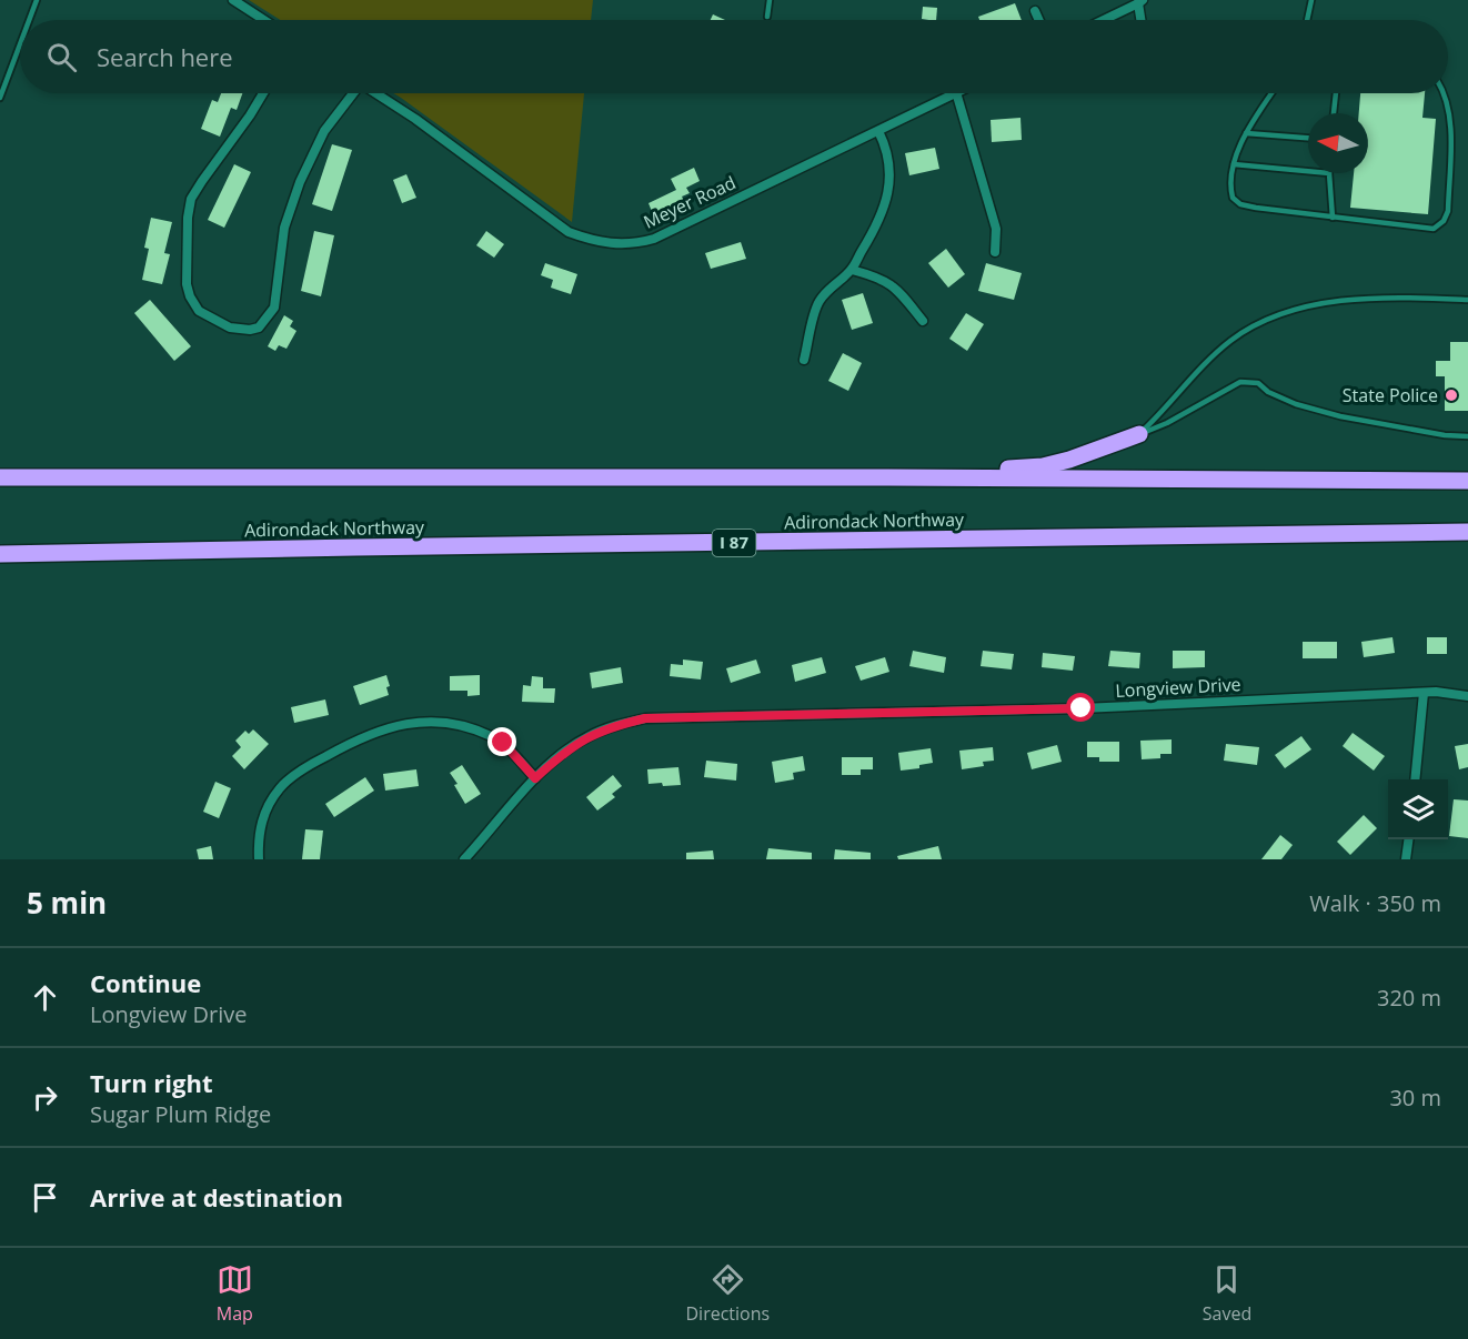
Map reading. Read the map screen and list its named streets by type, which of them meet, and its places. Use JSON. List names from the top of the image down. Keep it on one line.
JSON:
{"streets":{"highway":["Adirondack Northway","I 87"],"street":["Meyer Road","Longview Drive"]},"places":["State Police"],"north":"left","page":{"search":"Search here","heading":["5 min","Walk · 350 m"],"list":[["Continue","Longview Drive","320 m"],["Turn right","Sugar Plum Ridge","30 m"],"Arrive at destination"],"nav":["Map","Directions","Saved"]}}
